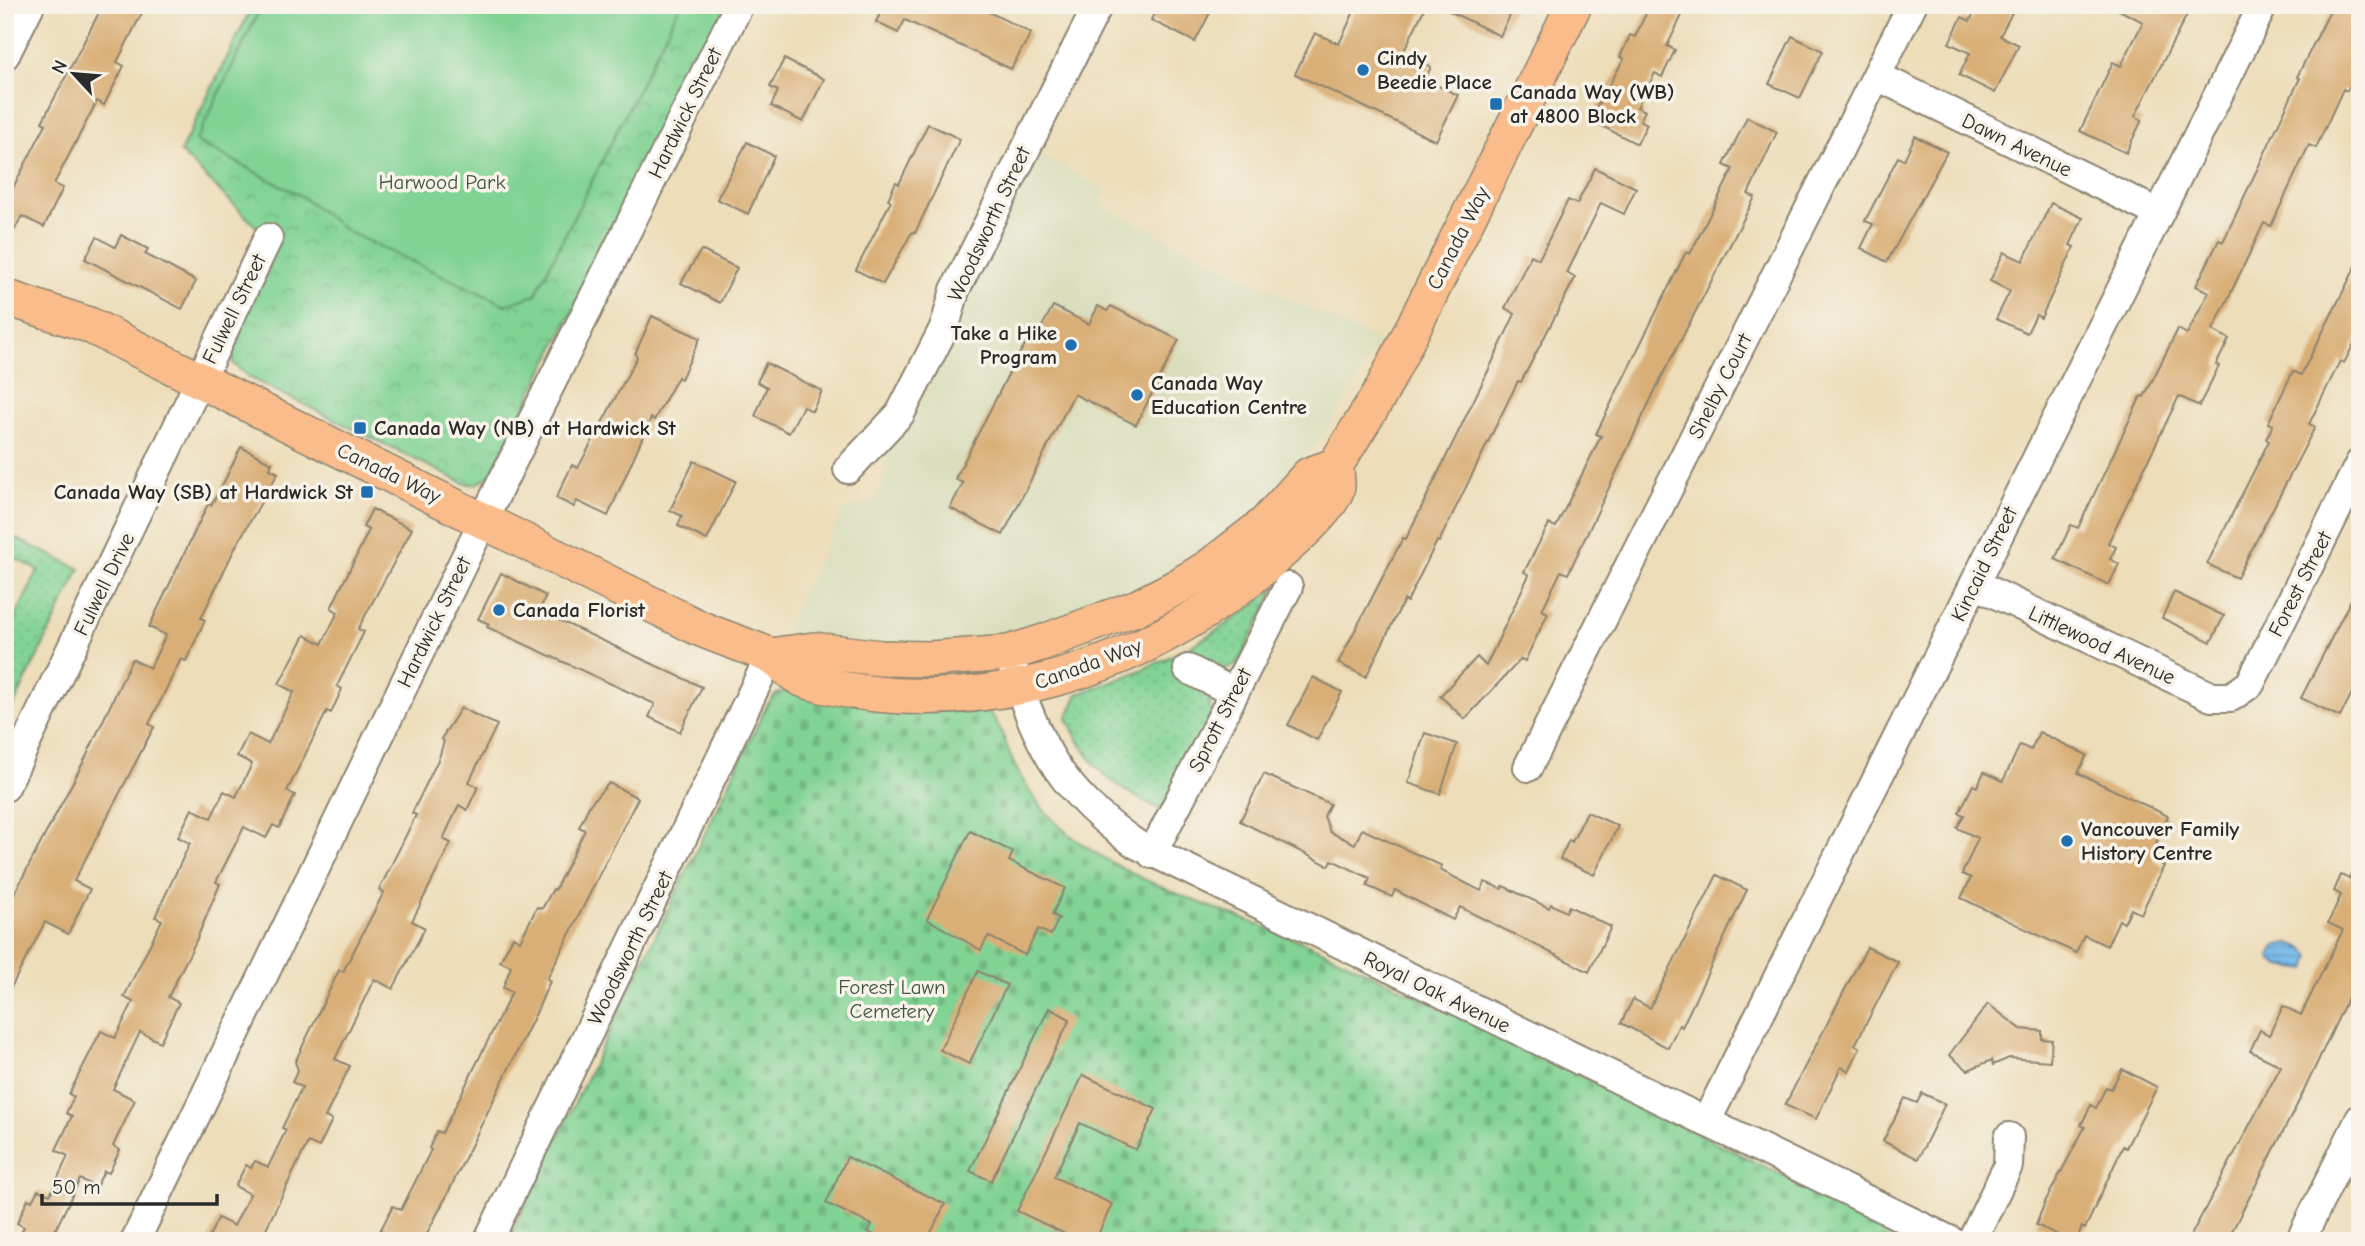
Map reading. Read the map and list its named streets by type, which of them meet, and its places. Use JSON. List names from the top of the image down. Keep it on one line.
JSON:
{"streets":{"main road":["Canada Way"],"street":["Hardwick Street","Dawn Avenue","Woodsworth Street","Fulwell Street","Shelby Court","Kincaid Street","Fulwell Drive","Forest Street","Littlewood Avenue","Sprott Street","Royal Oak Avenue"]},"crossings":[["Hardwick Street","Canada Way"],["Dawn Avenue","Shelby Court"],["Dawn Avenue","Kincaid Street"],["Woodsworth Street","Canada Way"],["Canada Way","Fulwell Street"],["Canada Way","Fulwell Drive"],["Canada Way","Royal Oak Avenue"],["Fulwell Street","Fulwell Drive"],["Kincaid Street","Littlewood Avenue"],["Kincaid Street","Royal Oak Avenue"],["Forest Street","Littlewood Avenue"],["Sprott Street","Royal Oak Avenue"]],"parks":["Harwood Park","Forest Lawn Cemetery"],"places":{"other":["Cindy Beedie Place","Take a Hike Program","Canada Way Education Centre","Canada Florist","Vancouver Family History Centre"],"transit":["Canada Way (WB) at 4800 Block","Canada Way (NB) at Hardwick St","Canada Way (SB) at Hardwick St"]},"scale_bar":"50 m","north":"top left"}
